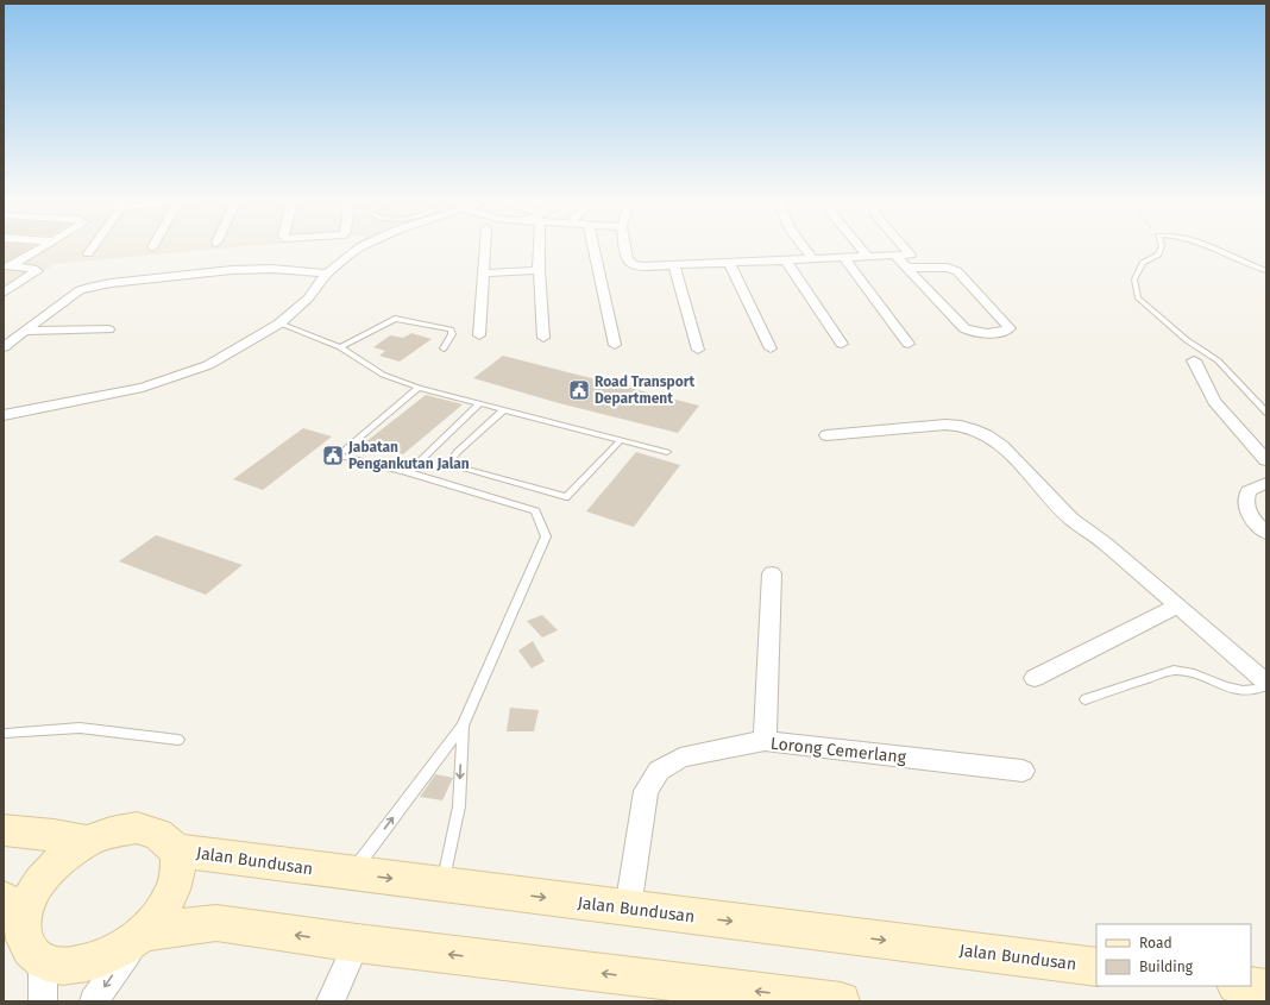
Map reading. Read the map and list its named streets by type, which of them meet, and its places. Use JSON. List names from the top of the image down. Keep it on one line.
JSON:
{"streets":{"main road":["Jalan Bundusan"],"street":["Lorong Cemerlang"]},"crossings":[["Lorong Cemerlang","Jalan Bundusan"]],"places":{"public building":["Road Transport Department","Jabatan Pengankutan Jalan"]},"legend":["Road","Building"]}
